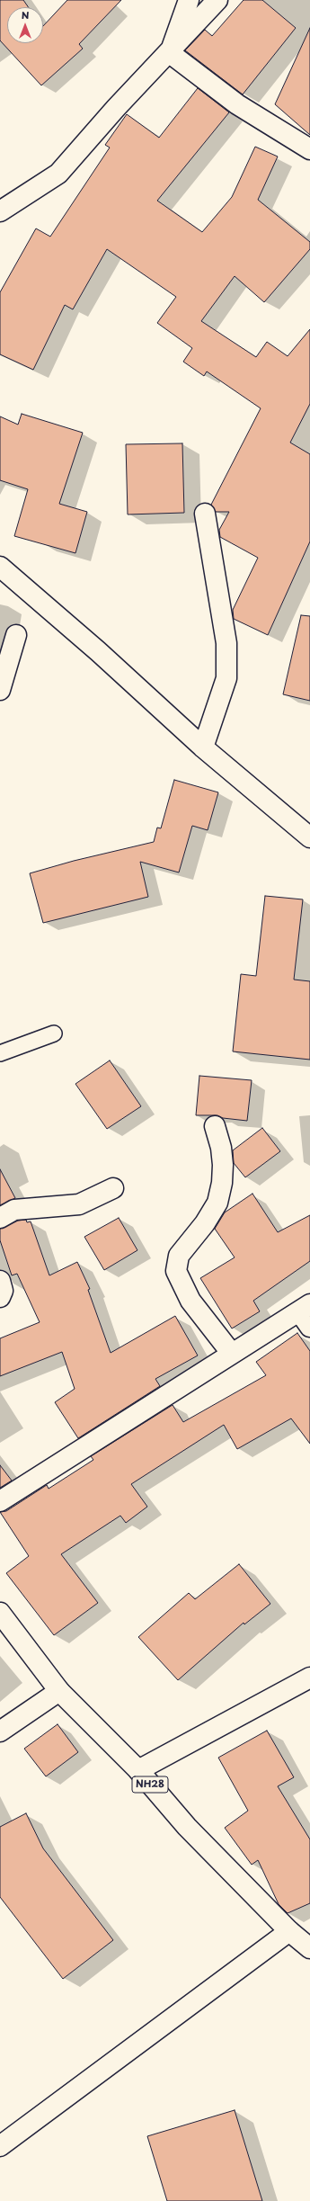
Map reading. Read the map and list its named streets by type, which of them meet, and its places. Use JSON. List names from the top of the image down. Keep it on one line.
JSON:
{"streets":{"main road":["NH28"]},"north":"top"}
